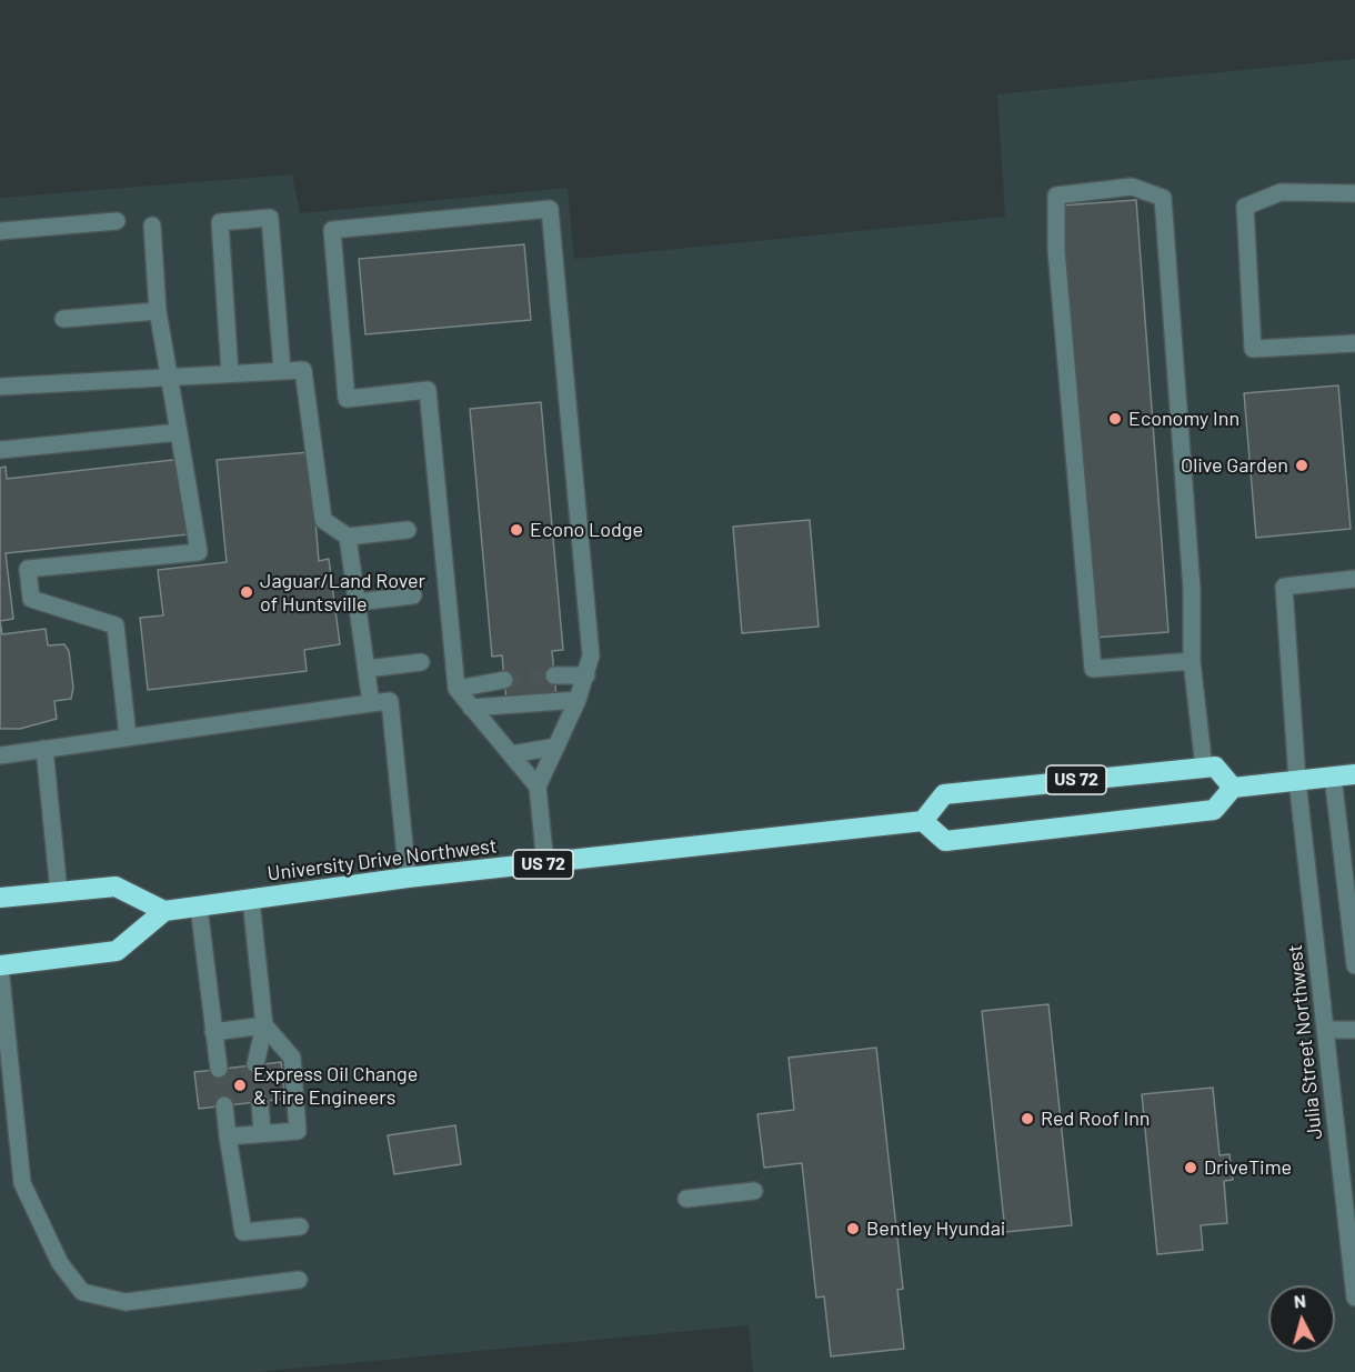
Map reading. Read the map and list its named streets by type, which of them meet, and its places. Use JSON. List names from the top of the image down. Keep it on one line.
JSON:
{"streets":{"highway":["US 72","University Drive Northwest"],"street":["Julia Street Northwest"]},"crossings":[["US 72","University Drive Northwest"]],"places":["Economy Inn","Olive Garden","Econo Lodge","Jaguar/Land Rover of Huntsville","Express Oil Change & Tire Engineers","Red Roof Inn","DriveTime","Bentley Hyundai"],"north":"top"}
